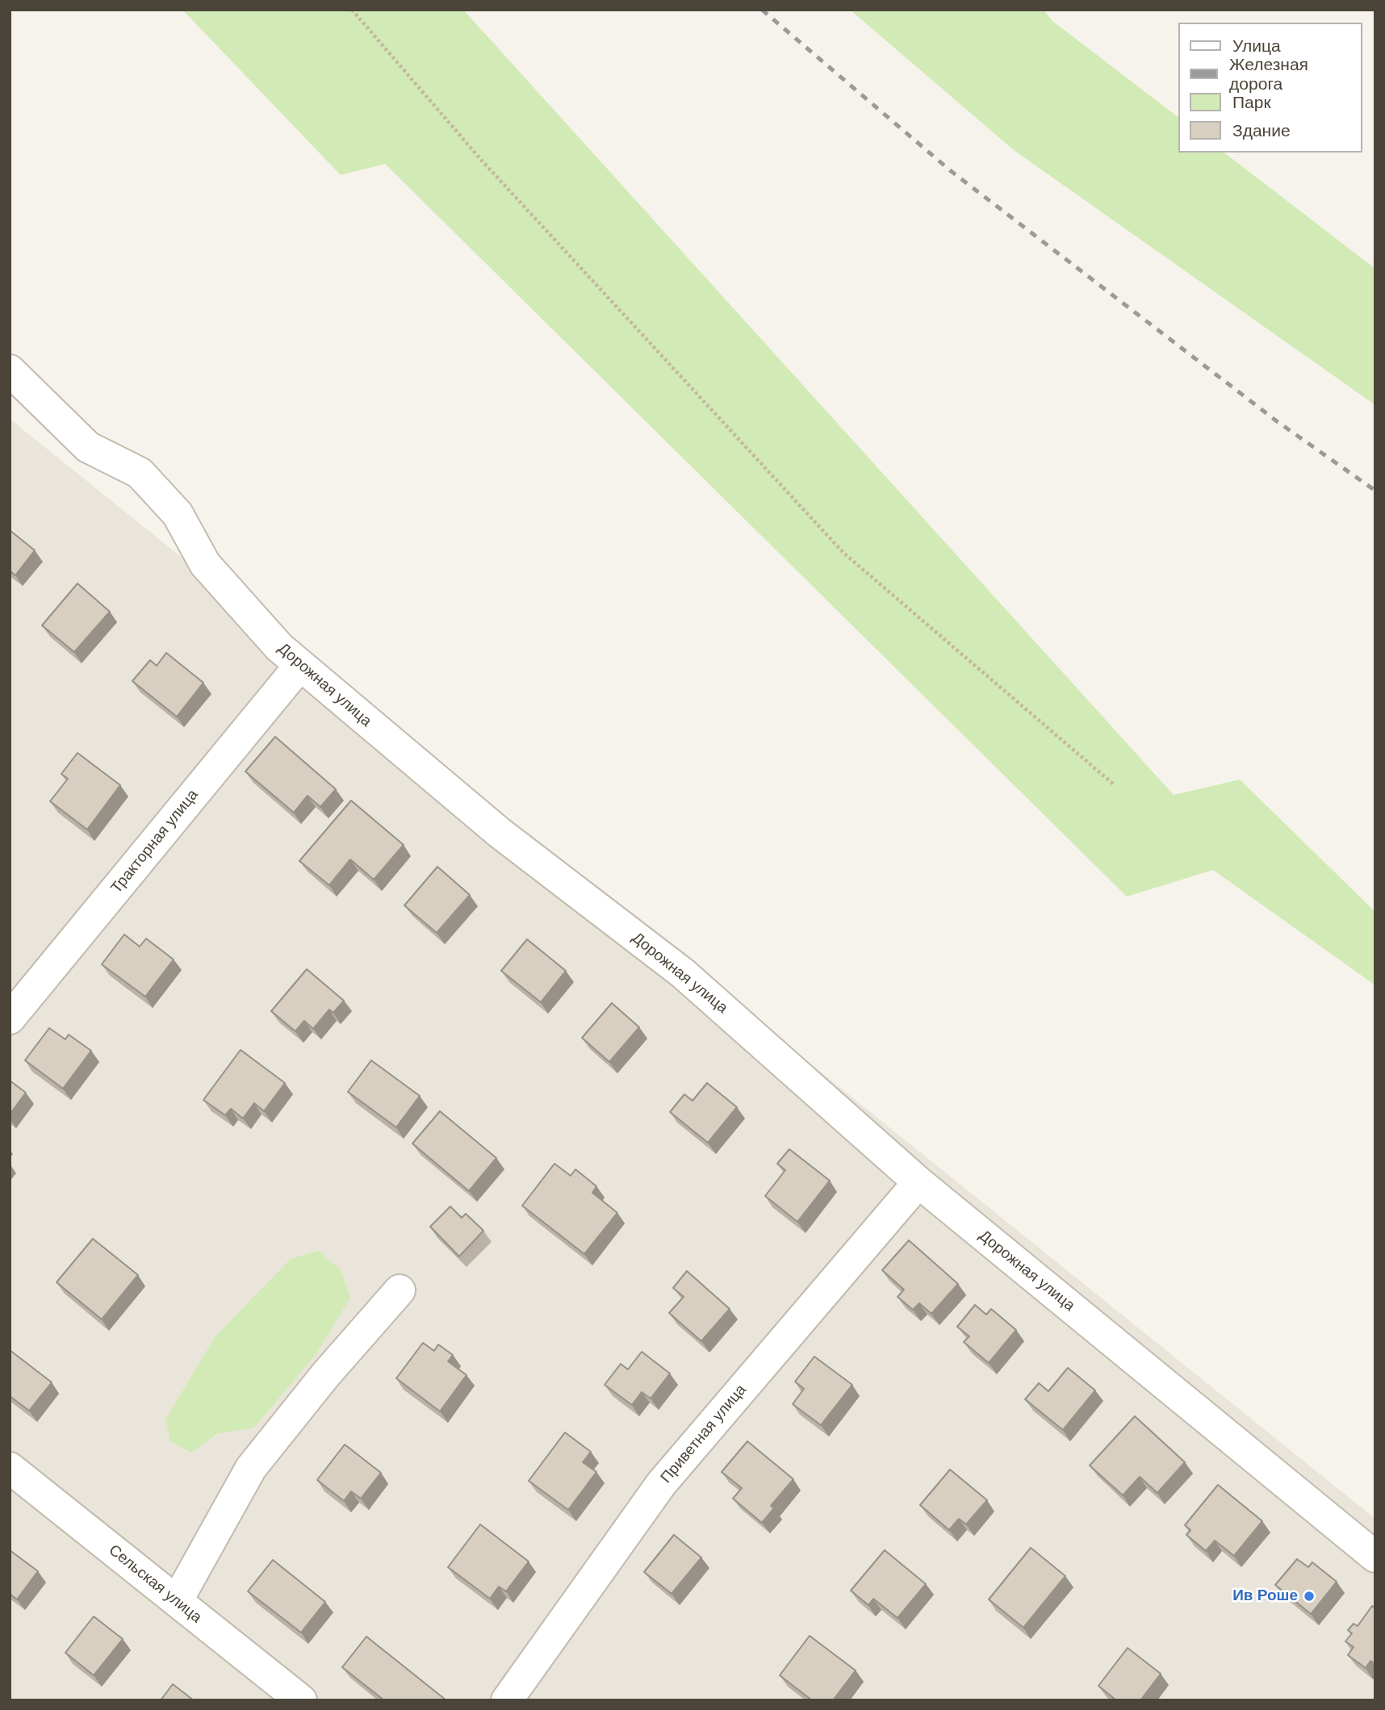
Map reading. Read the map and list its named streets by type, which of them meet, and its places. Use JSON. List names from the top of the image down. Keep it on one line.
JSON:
{"streets":{"street":["Дорожная улица","Тракторная улица","Приветная улица","Сельская улица"]},"crossings":[["Дорожная улица","Тракторная улица"],["Дорожная улица","Приветная улица"]],"places":["Ив Роше"],"legend":["Улица","Железная дорога","Парк","Здание"]}
